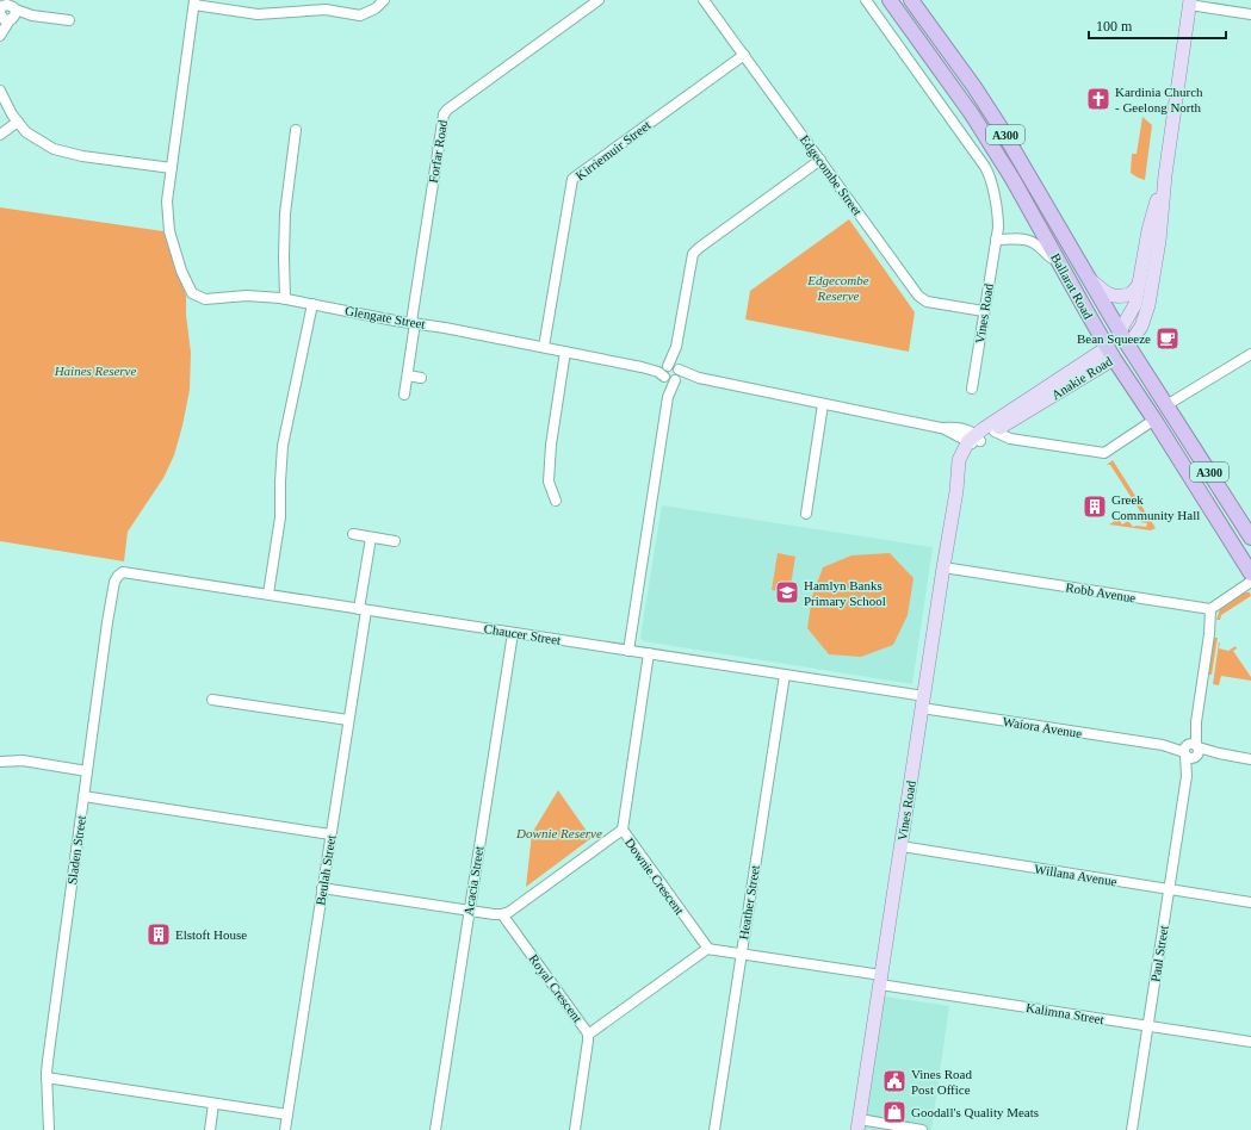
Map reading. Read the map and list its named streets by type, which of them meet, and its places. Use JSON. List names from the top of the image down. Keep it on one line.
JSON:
{"streets":{"highway":["A300","Ballarat Road","Anakie Road"],"main road":["Vines Road"],"street":["Kirriemuir Street","Forfar Road","Edgecombe Street","Glengate Street","Robb Avenue","Chaucer Street","Waiora Avenue","Sladen Street","Beulah Street","Willana Avenue","Downie Crescent","Acacia Street","Heather Street","Paul Street","Royal Crescent","Kalimna Street"]},"crossings":[["Kirriemuir Street","Edgecombe Street"],["Kirriemuir Street","Glengate Street"],["Forfar Road","Glengate Street"],["Edgecombe Street","Vines Road"],["Ballarat Road","Anakie Road"],["Vines Road","Glengate Street"],["Vines Road","Anakie Road"],["Vines Road","Robb Avenue"],["Vines Road","Chaucer Street"],["Vines Road","Waiora Avenue"],["Vines Road","Willana Avenue"],["Vines Road","Kalimna Street"],["Glengate Street","Anakie Road"],["Robb Avenue","Paul Street"],["Chaucer Street","Waiora Avenue"],["Chaucer Street","Sladen Street"],["Chaucer Street","Beulah Street"],["Chaucer Street","Acacia Street"],["Chaucer Street","Heather Street"],["Waiora Avenue","Paul Street"],["Willana Avenue","Paul Street"],["Downie Crescent","Royal Crescent"],["Downie Crescent","Kalimna Street"],["Heather Street","Kalimna Street"],["Paul Street","Kalimna Street"],["Royal Crescent","Kalimna Street"]],"parks":["Edgecombe Reserve","Haines Reserve","Downie Reserve"],"places":{"church":["Kardinia Church - Geelong North"],"cafe":["Bean Squeeze"],"building":["Greek Community Hall","Elstoft House"],"school or university":["Hamlyn Banks Primary School"],"public building":["Vines Road Post Office"],"shop":["Goodall's Quality Meats"]},"scale_bar":"100 m"}
